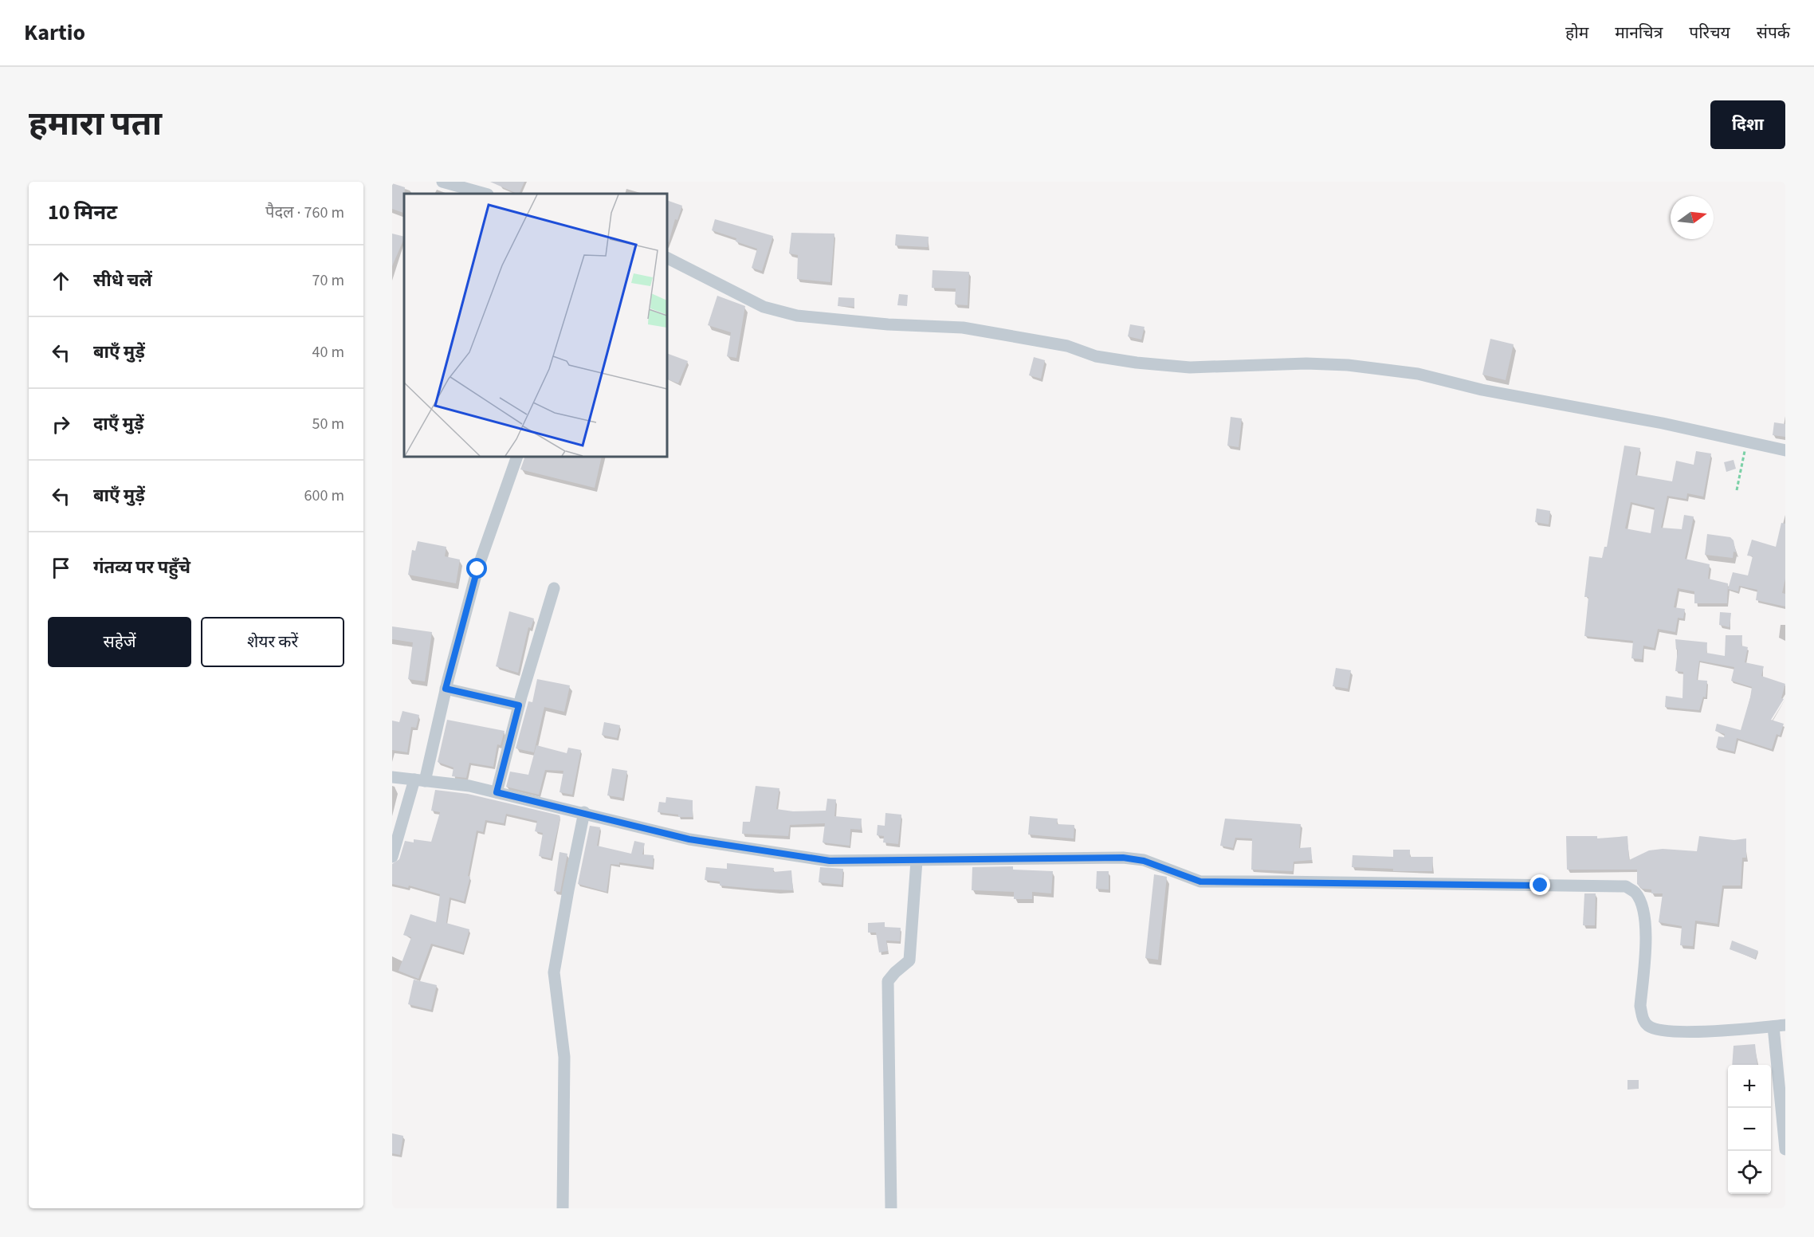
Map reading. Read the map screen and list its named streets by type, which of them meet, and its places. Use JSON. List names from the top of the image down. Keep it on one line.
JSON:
{"north":"right","page":{"header":"Kartio","nav":["होम","मानचित्र","परिचय","संपर्क"],"title":"हमारा पता","buttons":["दिशा",["सहेजें","शेयर करें"]],"heading":["10 मिनट","पैदल · 760 m"],"list":[["सीधे चलें","70 m"],["बाएँ मुड़ें","40 m"],["दाएँ मुड़ें","50 m"],["बाएँ मुड़ें","600 m"],"गंतव्य पर पहुँचे"],"map_buttons":["+","−"]}}
